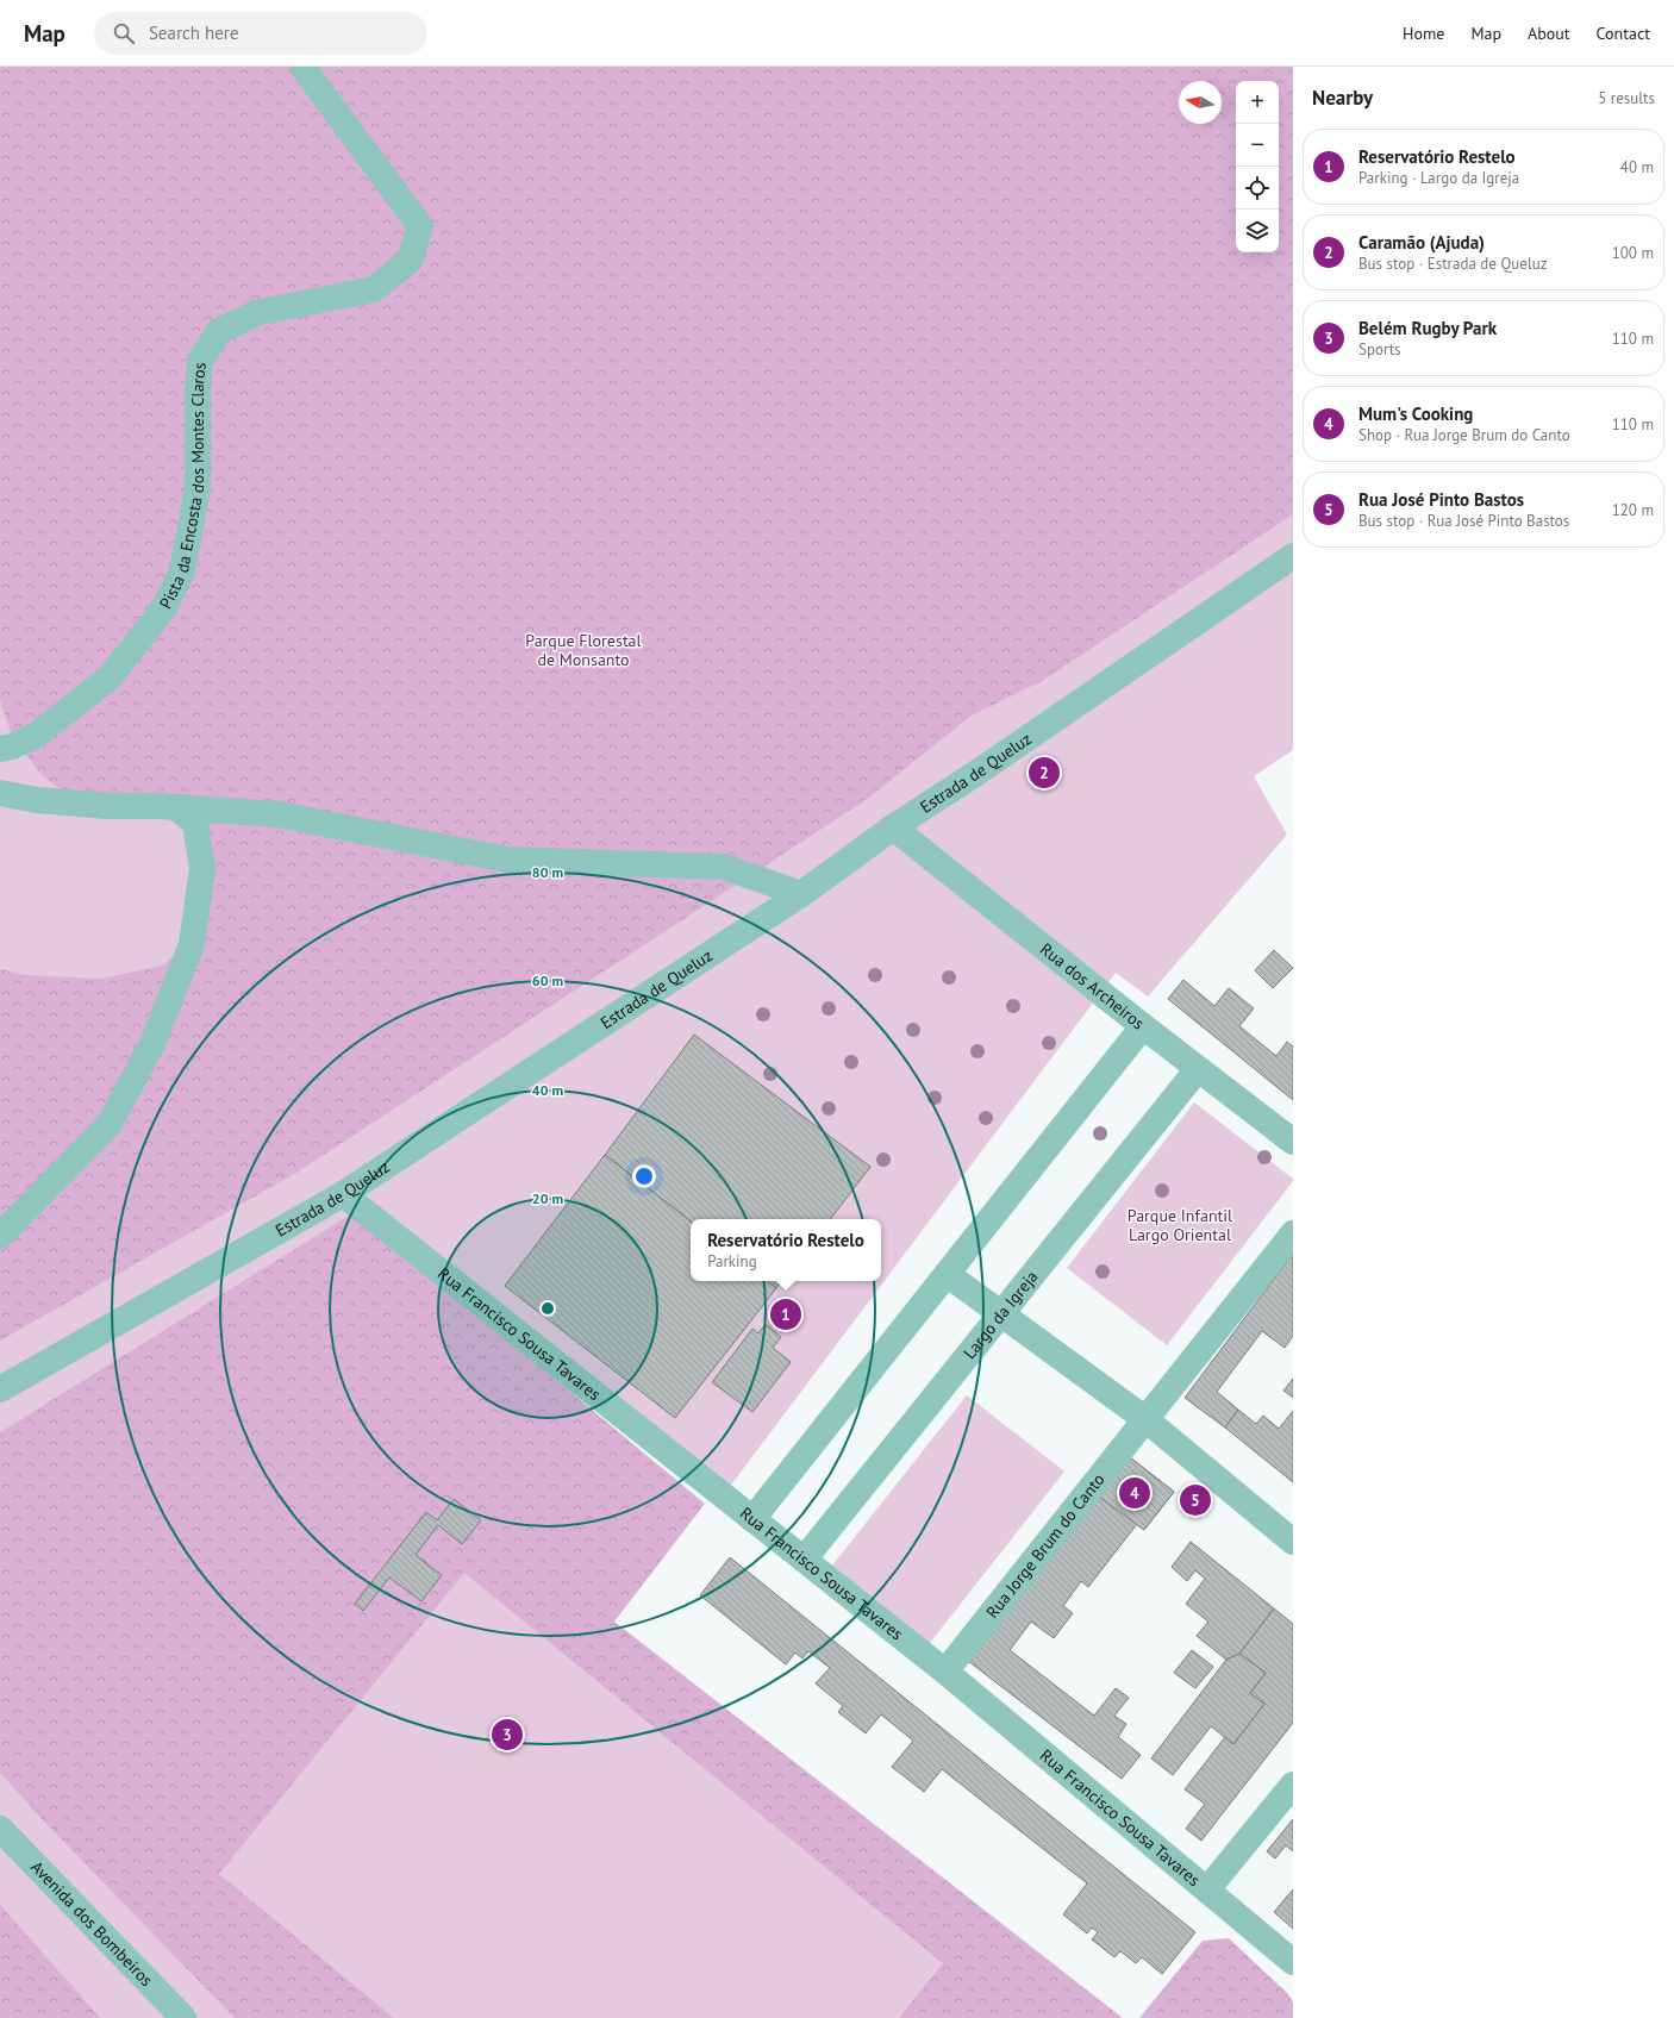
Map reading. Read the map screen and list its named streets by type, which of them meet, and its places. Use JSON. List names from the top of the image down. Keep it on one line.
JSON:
{"streets":{"street":["Pista da Encosta dos Montes Claros","Estrada de Queluz","Rua dos Archeiros","Largo da Igreja","Rua Francisco Sousa Tavares","Rua Jorge Brum do Canto","Avenida dos Bombeiros"]},"crossings":[["Estrada de Queluz","Rua dos Archeiros"],["Estrada de Queluz","Rua Francisco Sousa Tavares"],["Rua dos Archeiros","Largo da Igreja"],["Largo da Igreja","Rua Francisco Sousa Tavares"],["Rua Francisco Sousa Tavares","Rua Jorge Brum do Canto"]],"parks":["Parque Florestal de Monsanto","Parque Infantil Largo Oriental"],"north":"left","page":{"header":"Map","search":"Search here","nav":["Home","Map","About","Contact"],"heading":["Nearby","5 results"],"map_buttons":["+","−"],"list":[{"mark":"1","name":"Reservatório Restelo","note":"Parking · Largo da Igreja","value":"40 m"},{"mark":"2","name":"Caramão (Ajuda)","note":"Bus stop · Estrada de Queluz","value":"100 m"},{"mark":"3","name":"Belém Rugby Park","note":"Sports","value":"110 m"},{"mark":"4","name":"Mum's Cooking","note":"Shop · Rua Jorge Brum do Canto","value":"110 m"},{"mark":"5","name":"Rua José Pinto Bastos","note":"Bus stop · Rua José Pinto Bastos","value":"120 m"}],"pins":["2","1","4","5","3"],"popup":["Reservatório Restelo","Parking"]},"rings":["80 m","60 m","40 m","20 m"]}
